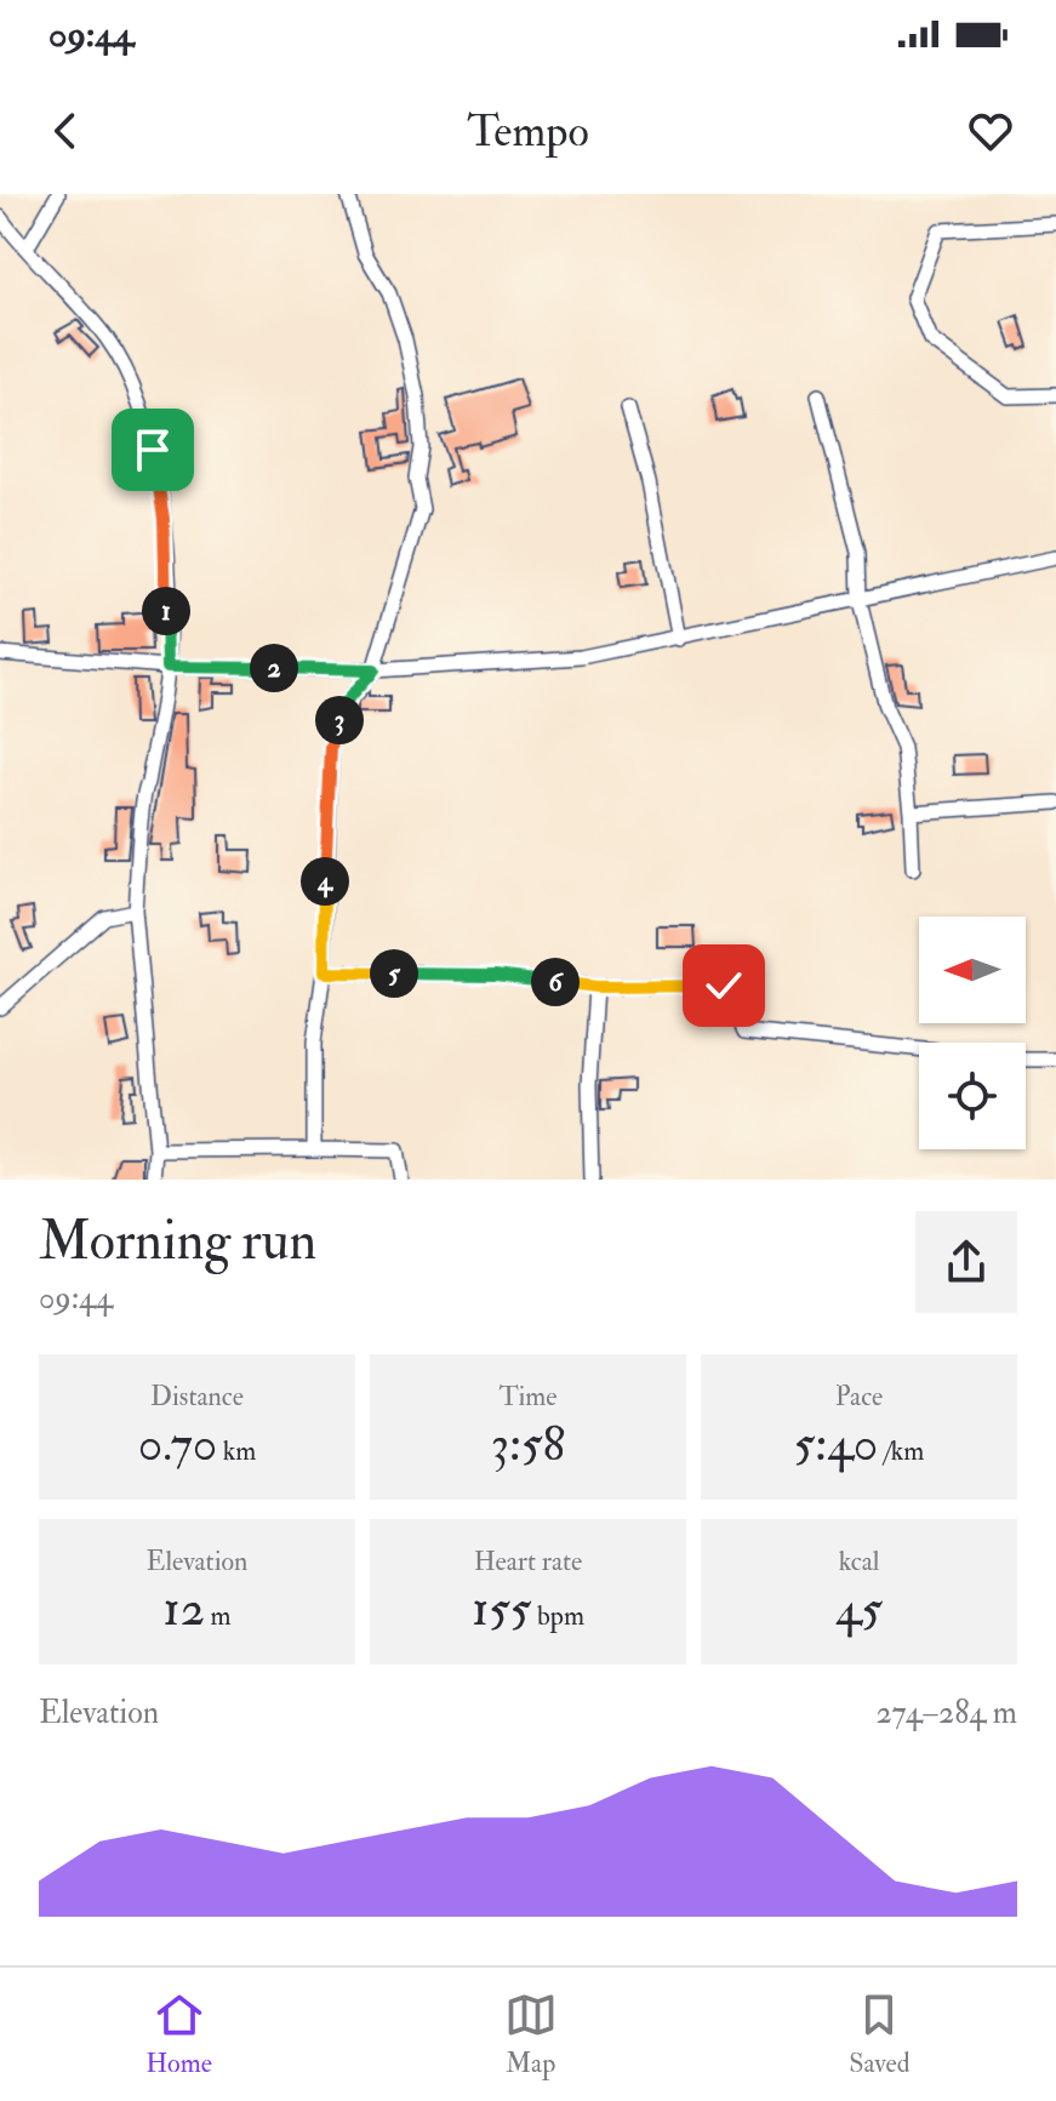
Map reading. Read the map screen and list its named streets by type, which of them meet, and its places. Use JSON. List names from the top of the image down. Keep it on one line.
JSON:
{"north":"left","page":{"status":"09:44","header":"Tempo","pins":["1","2","3","4","5","6"],"heading":["Morning run","09:44"],"stats":[["Distance","0.70 km"],["Time","3:58"],["Pace","5:40 /km"],["Elevation","12 m"],["Heart rate","155 bpm"],["kcal","45"]],"chart":["Elevation","274–284 m"],"tabs":["Home","Map","Saved"]}}
